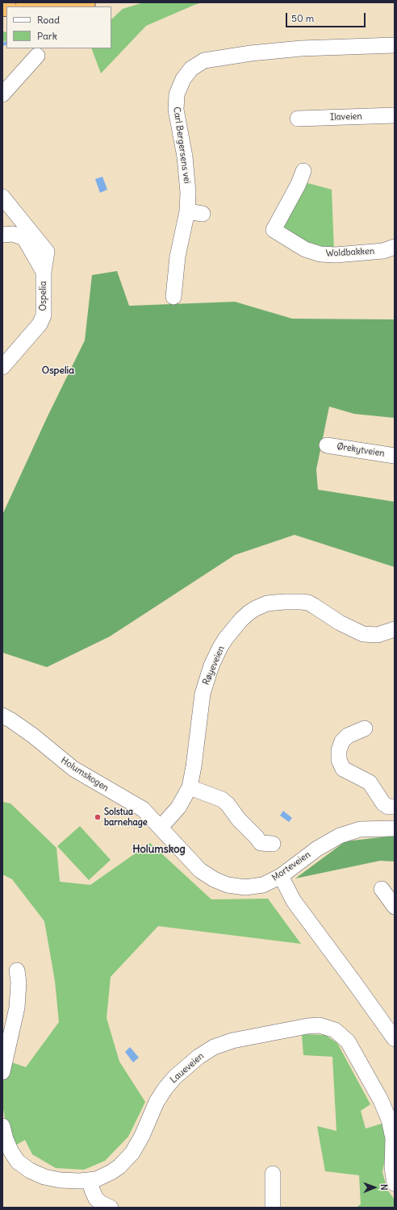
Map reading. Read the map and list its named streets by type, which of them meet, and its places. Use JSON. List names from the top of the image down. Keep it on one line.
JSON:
{"streets":{"street":["Ilaveien","Carl Bergersens vei","Woldbakken","Ospelia","Ørekytveien","Røyeveien","Holumskogen","Morteveien","Laueveien"]},"crossings":[["Røyeveien","Holumskogen"],["Røyeveien","Morteveien"],["Holumskogen","Morteveien"]],"districts":["Ospelia","Holumskog"],"places":["Solstua barnehage"],"legend":["Road","Park"],"scale_bar":"50 m","north":"right"}
